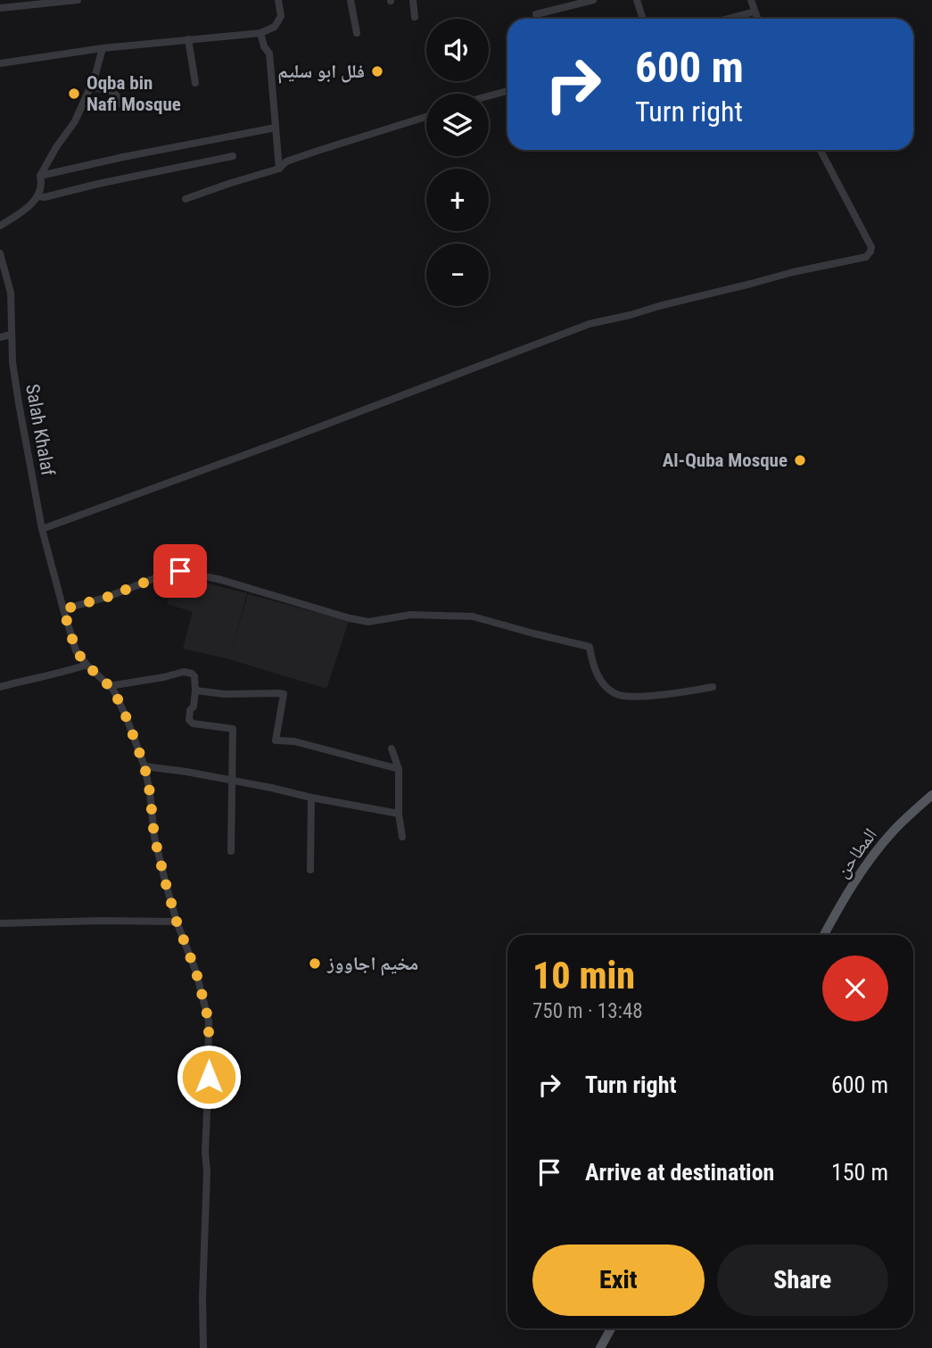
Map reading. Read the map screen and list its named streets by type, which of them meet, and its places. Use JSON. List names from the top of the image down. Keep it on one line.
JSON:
{"streets":{"main road":["المطاحن"],"street":["Salah Khalaf"]},"places":["فلل ابو سليم","Oqba bin Nafi Mosque","Al-Quba Mosque","مخيم اجاووز"],"page":{"map_buttons":["+","−"],"turn":["600 m","Turn right"],"heading":["10 min","750 m · 13:48"],"list":[{"name":"Turn right","value":"600 m"},{"name":"Arrive at destination","value":"150 m"}],"buttons":["Exit","Share"]}}
